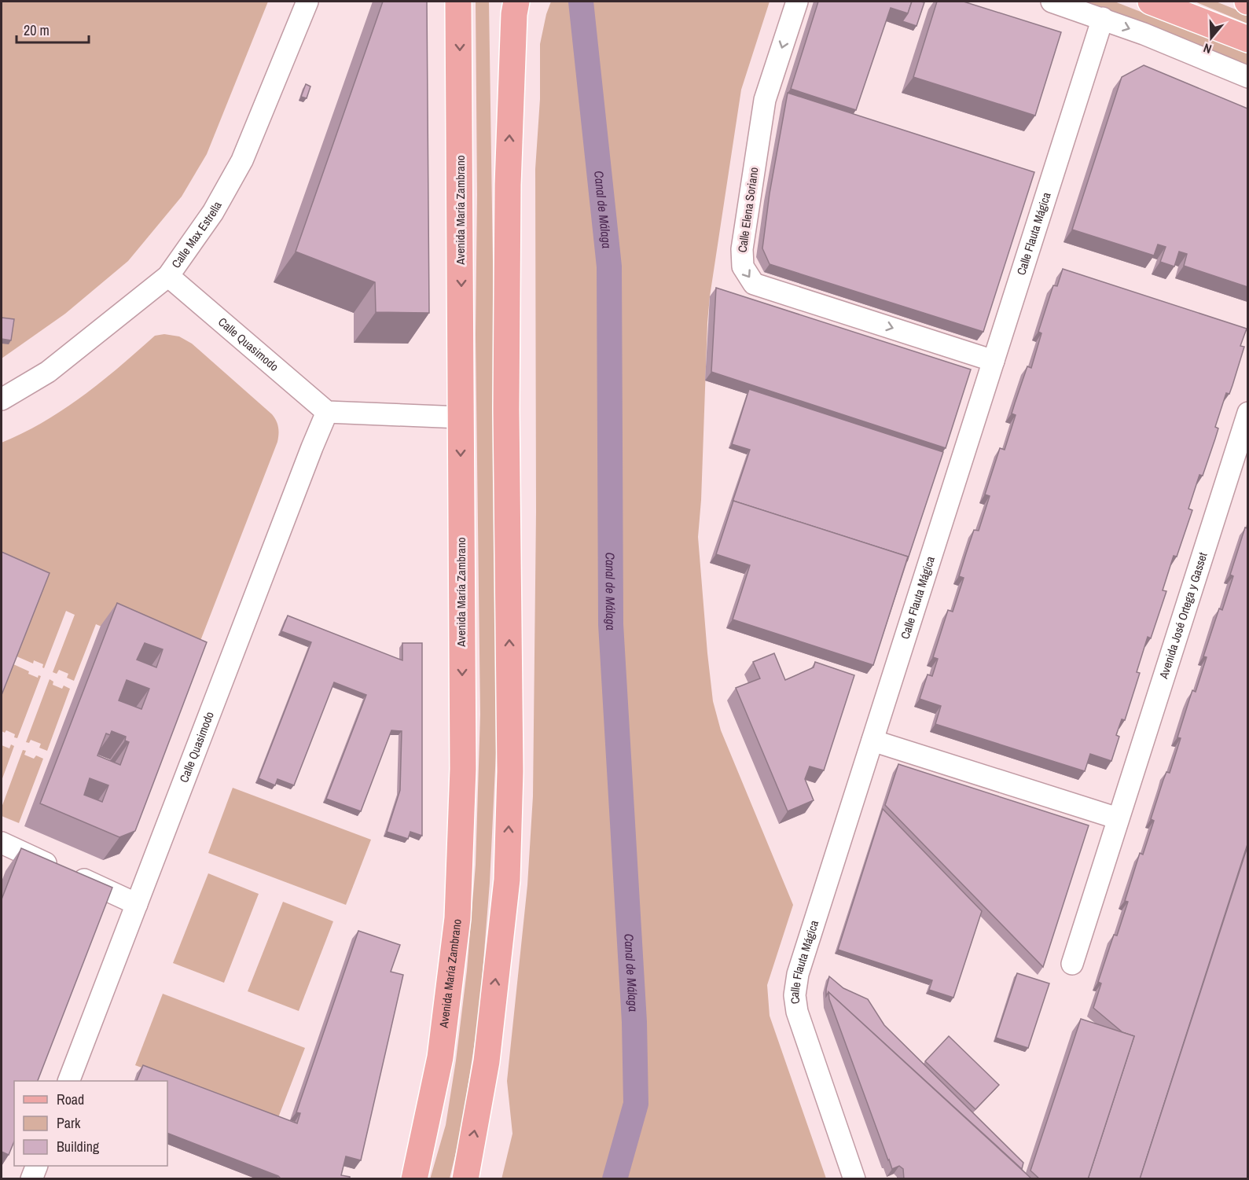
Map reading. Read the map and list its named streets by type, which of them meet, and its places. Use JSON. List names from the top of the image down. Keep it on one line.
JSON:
{"streets":{"main road":["Avenida María Zambrano"],"street":["Calle Elena Soriano","Calle Max Estrella","Calle Flauta Mágica","Calle Quasimodo","Avenida José Ortega y Gasset"]},"crossings":[["Calle Elena Soriano","Calle Flauta Mágica"],["Calle Max Estrella","Calle Quasimodo"]],"water":["Canal de Málaga"],"legend":["Road","Park","Building"],"scale_bar":"20 m","north":"bottom"}
